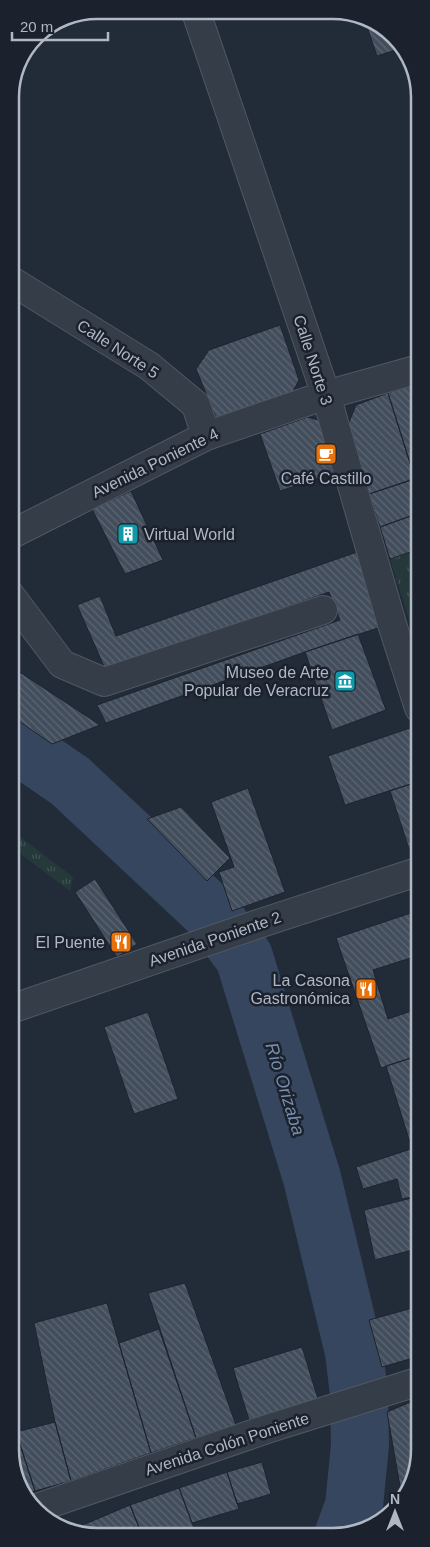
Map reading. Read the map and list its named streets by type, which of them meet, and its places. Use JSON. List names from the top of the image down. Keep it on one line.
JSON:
{"streets":{"street":["Calle Norte 5","Calle Norte 3","Avenida Poniente 4","Avenida Poniente 2","Avenida Colón Poniente"]},"crossings":[["Calle Norte 5","Avenida Poniente 4"],["Calle Norte 3","Avenida Poniente 4"]],"water":["Río Orizaba"],"places":{"cafe":["Café Castillo"],"building":["Virtual World"],"museum":["Museo de Arte Popular de Veracruz"],"restaurant":["El Puente","La Casona Gastronómica"]},"scale_bar":"20 m","north":"top"}
